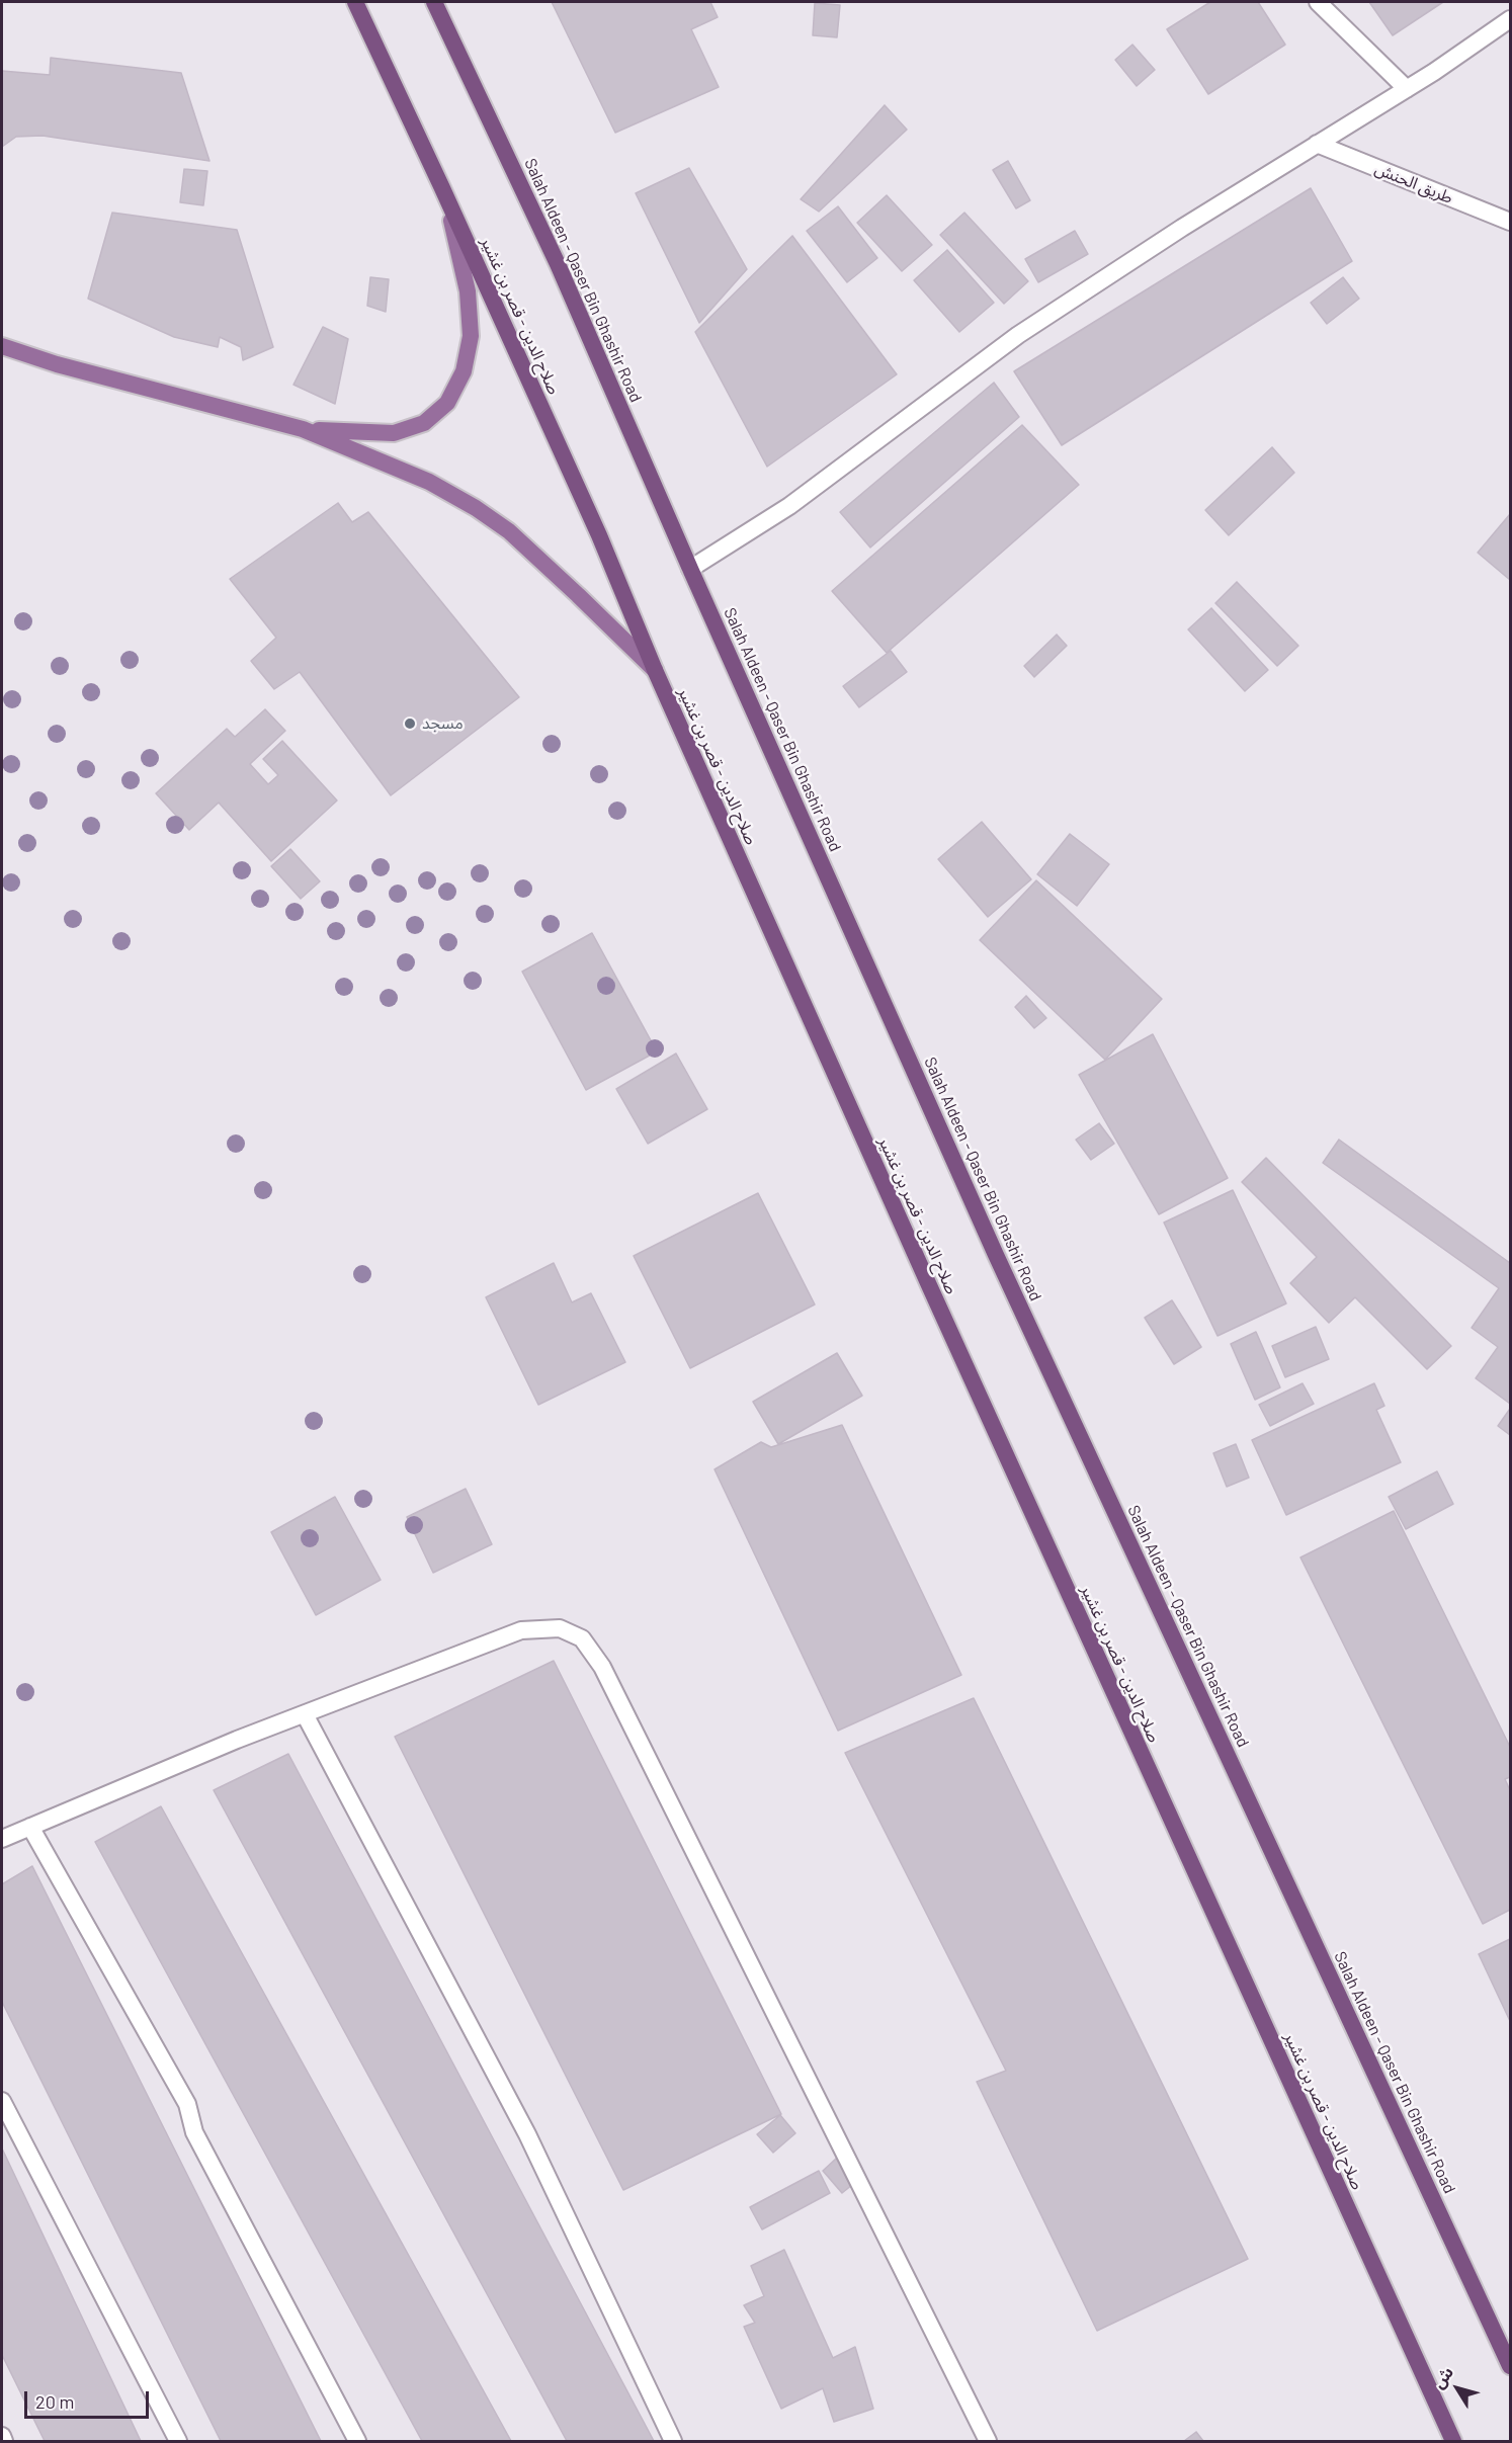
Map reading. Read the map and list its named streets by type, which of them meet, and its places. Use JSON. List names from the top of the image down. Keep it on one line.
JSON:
{"streets":{"highway":["Salah Aldeen - Qaser Bin Ghashir Road","صلاح الدين - قصر بن غشير"],"street":["طريق الحنش"]},"places":["مسجد"],"scale_bar":"20 m","north":"top left"}
